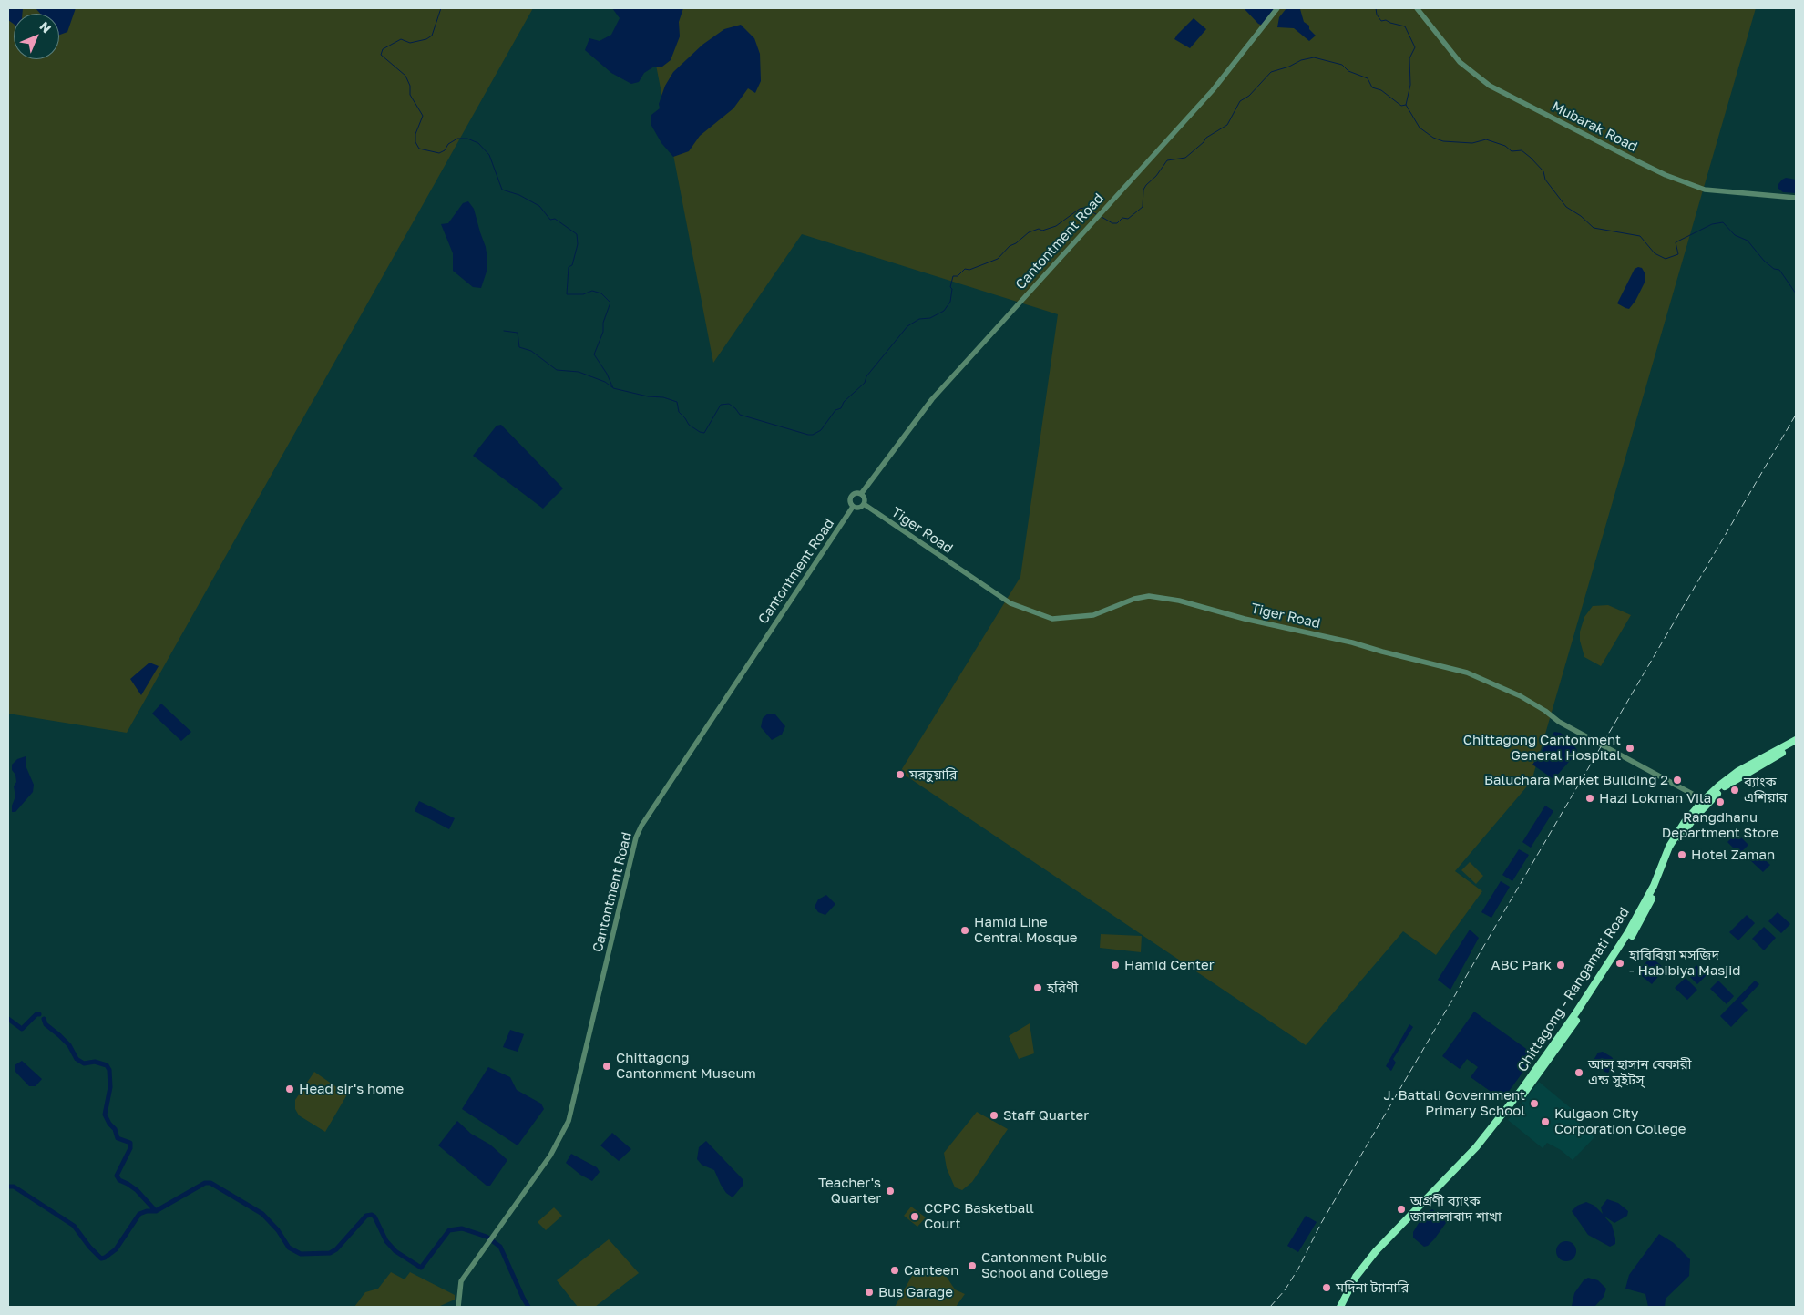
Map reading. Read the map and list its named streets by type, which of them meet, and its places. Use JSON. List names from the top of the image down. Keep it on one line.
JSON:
{"streets":{"highway":["Chittagong - Rangamati Road"],"street":["Mubarak Road","Cantontment Road","Tiger Road"]},"crossings":[["Cantontment Road","Tiger Road"],["Tiger Road","Chittagong - Rangamati Road"]],"places":["Chittagong Cantonment General Hospital","মরচুয়ারি","Baluchara Market Building 2","ব্যাংক এশিয়ার","Hazi Lokman Vila","Rangdhanu Department Store","Hotel Zaman","Hamid Line Central Mosque","হাবিবিয়া মসজিদ - Habibiya Masjid","Hamid Center","ABC Park","হরিণী","Chittagong Cantonment Museum","আল্ হাসান বেকারী এন্ড সুইটস্","Head sir's home","J. Battali Government Primary School","Staff Quarter","Kulgaon City Corporation College","Teacher's Quarter","অগ্রণী ব্যাংক জালালাবাদ শাখা","CCPC Basketball Court","Cantonment Public School and College","Canteen","মদিনা ট্যানারি","Bus Garage"],"north":"top right"}
